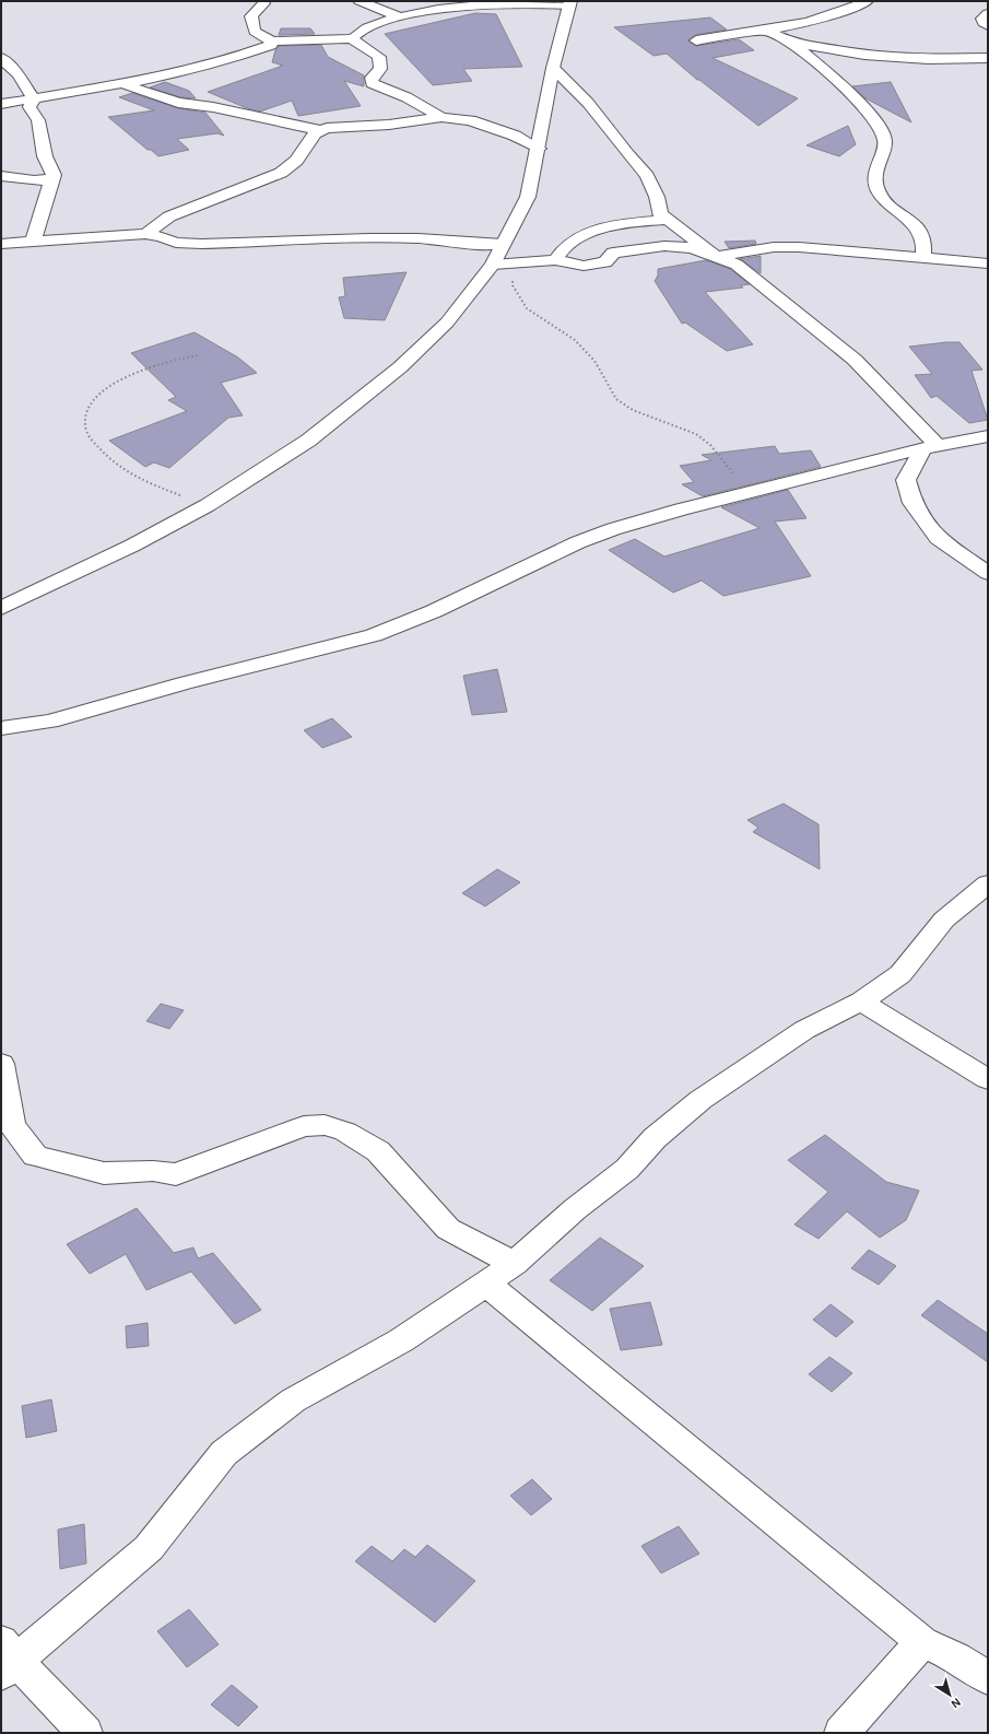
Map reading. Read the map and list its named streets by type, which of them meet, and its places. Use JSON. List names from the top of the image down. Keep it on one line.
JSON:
{"north":"bottom right"}
